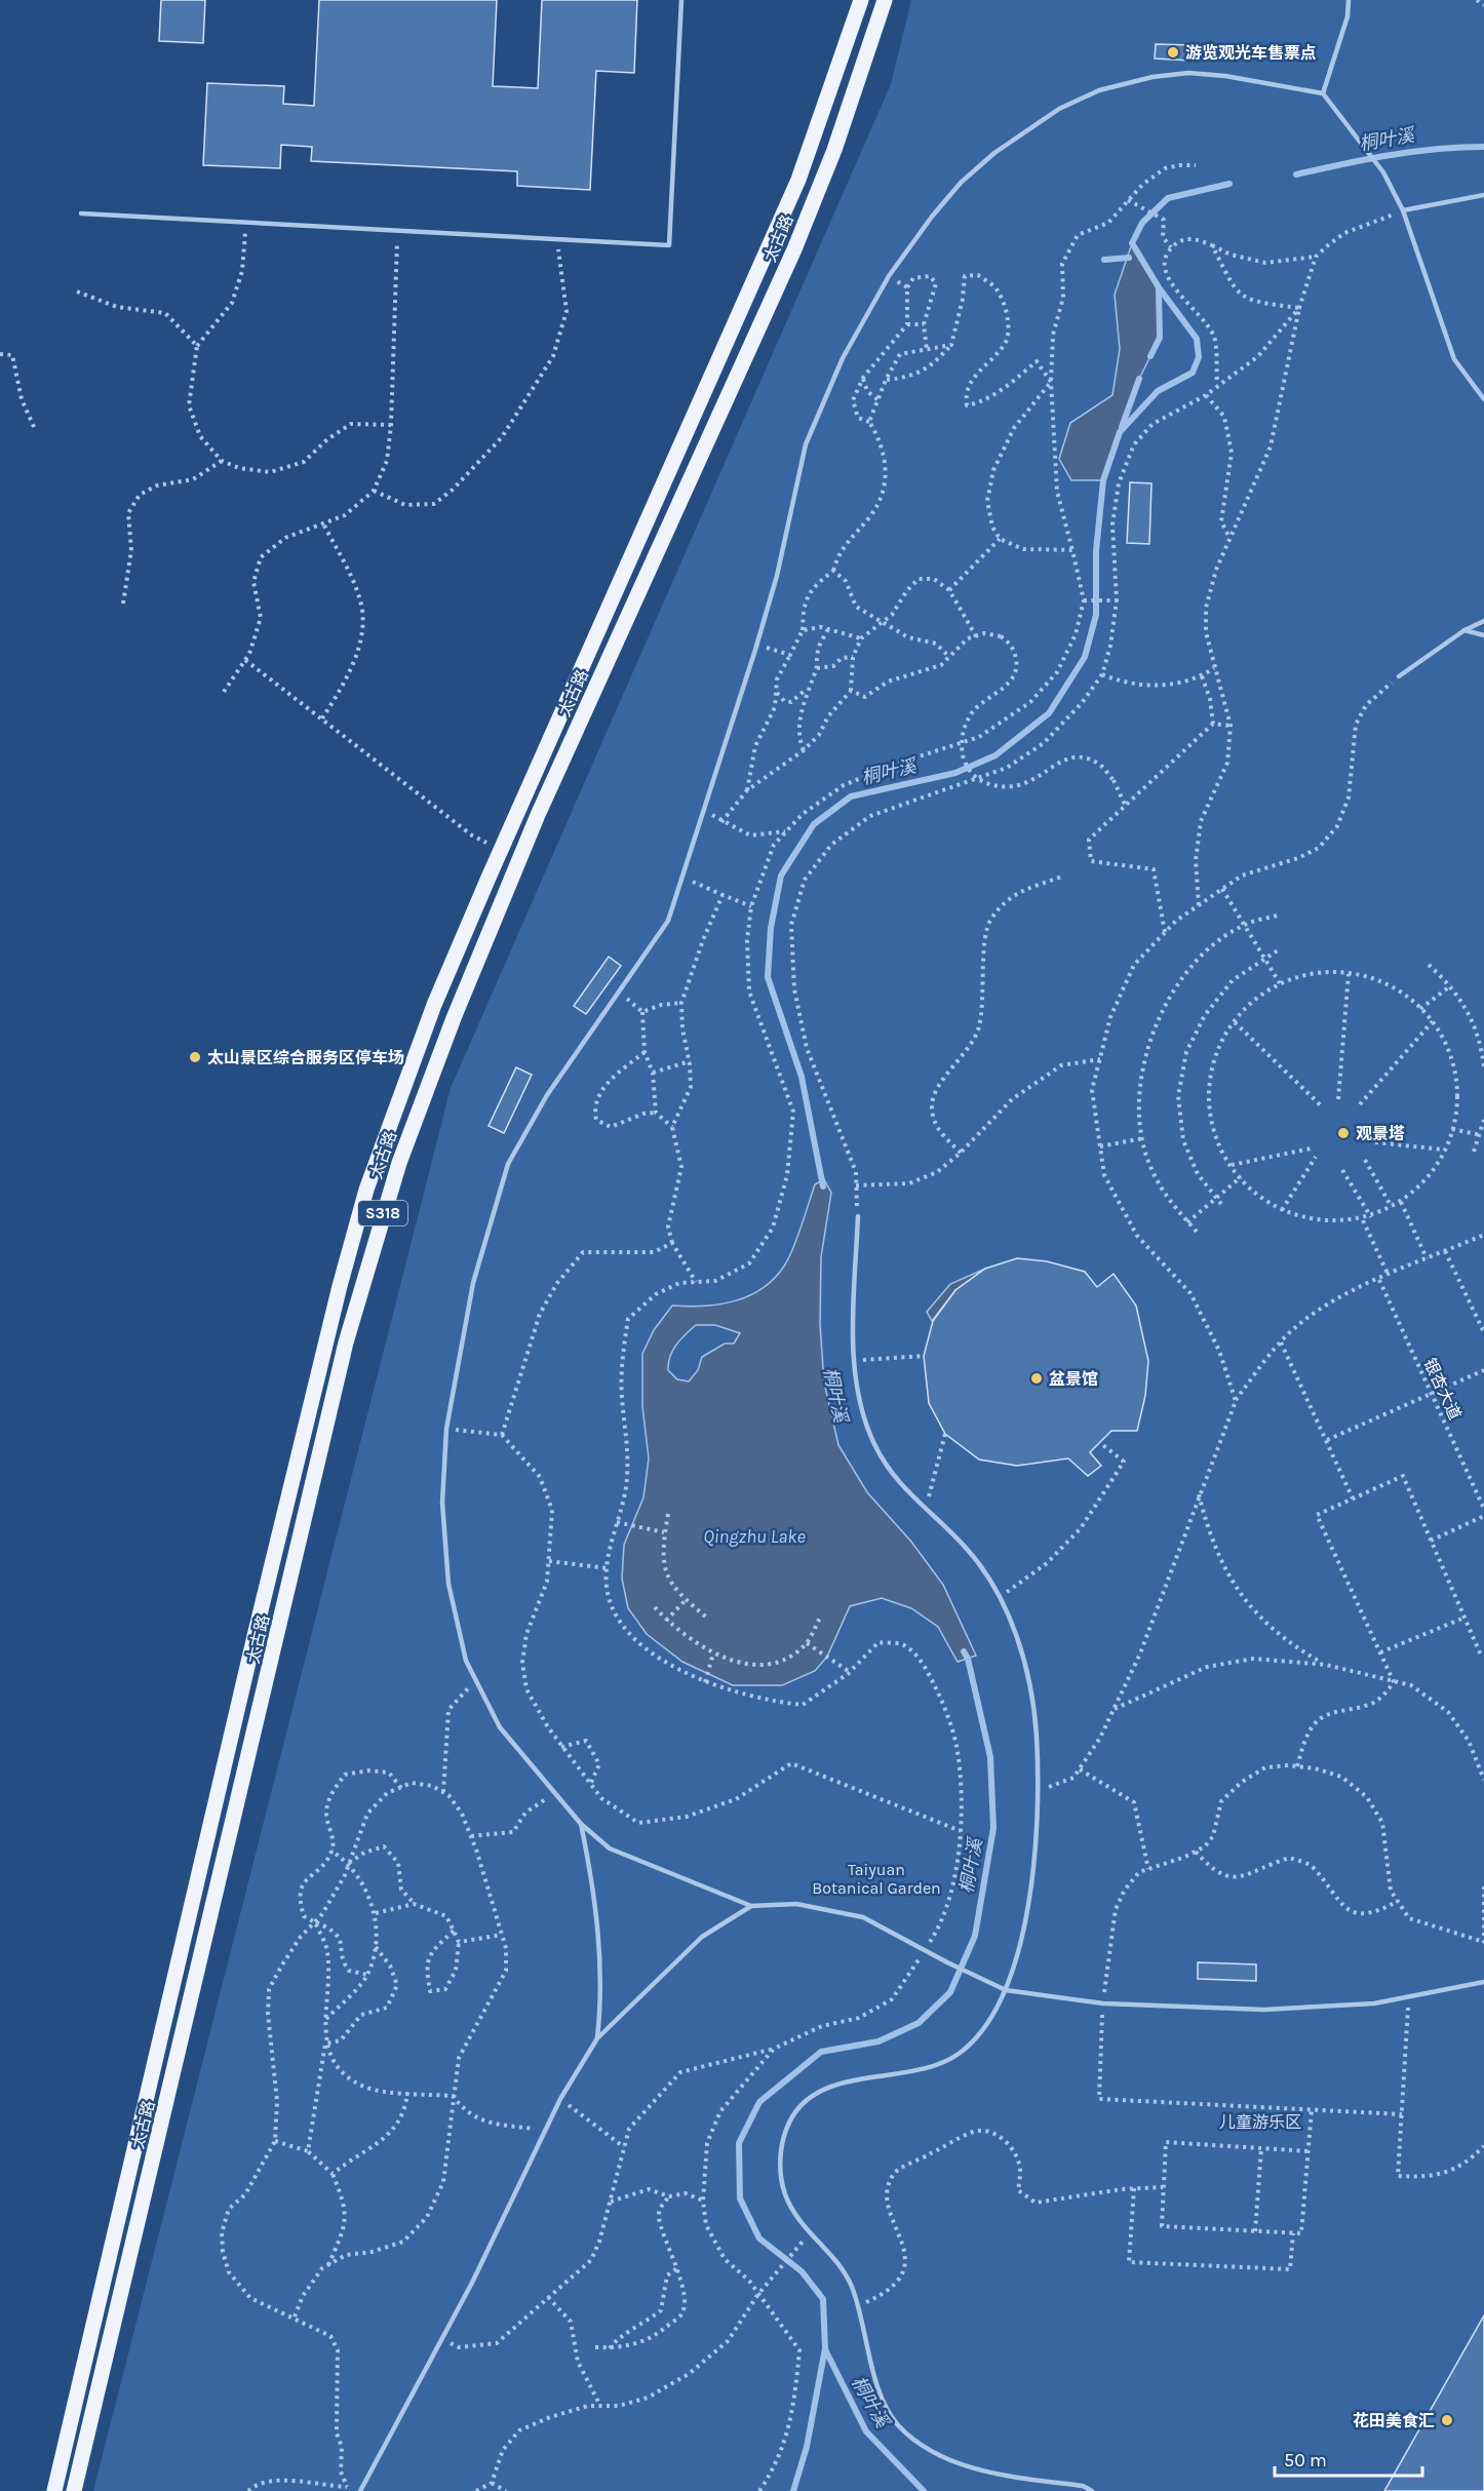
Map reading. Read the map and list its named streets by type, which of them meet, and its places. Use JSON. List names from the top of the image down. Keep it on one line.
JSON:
{"streets":{"main road":["太古路","S318"],"path":["银杏大道"]},"water":["桐叶溪","Qingzhu Lake"],"parks":["Taiyuan Botanical Garden","儿童游乐区"],"places":["游览观光车售票点","太山景区综合服务区停车场","观景塔","盆景馆","花田美食汇"],"scale_bar":"50 m"}
